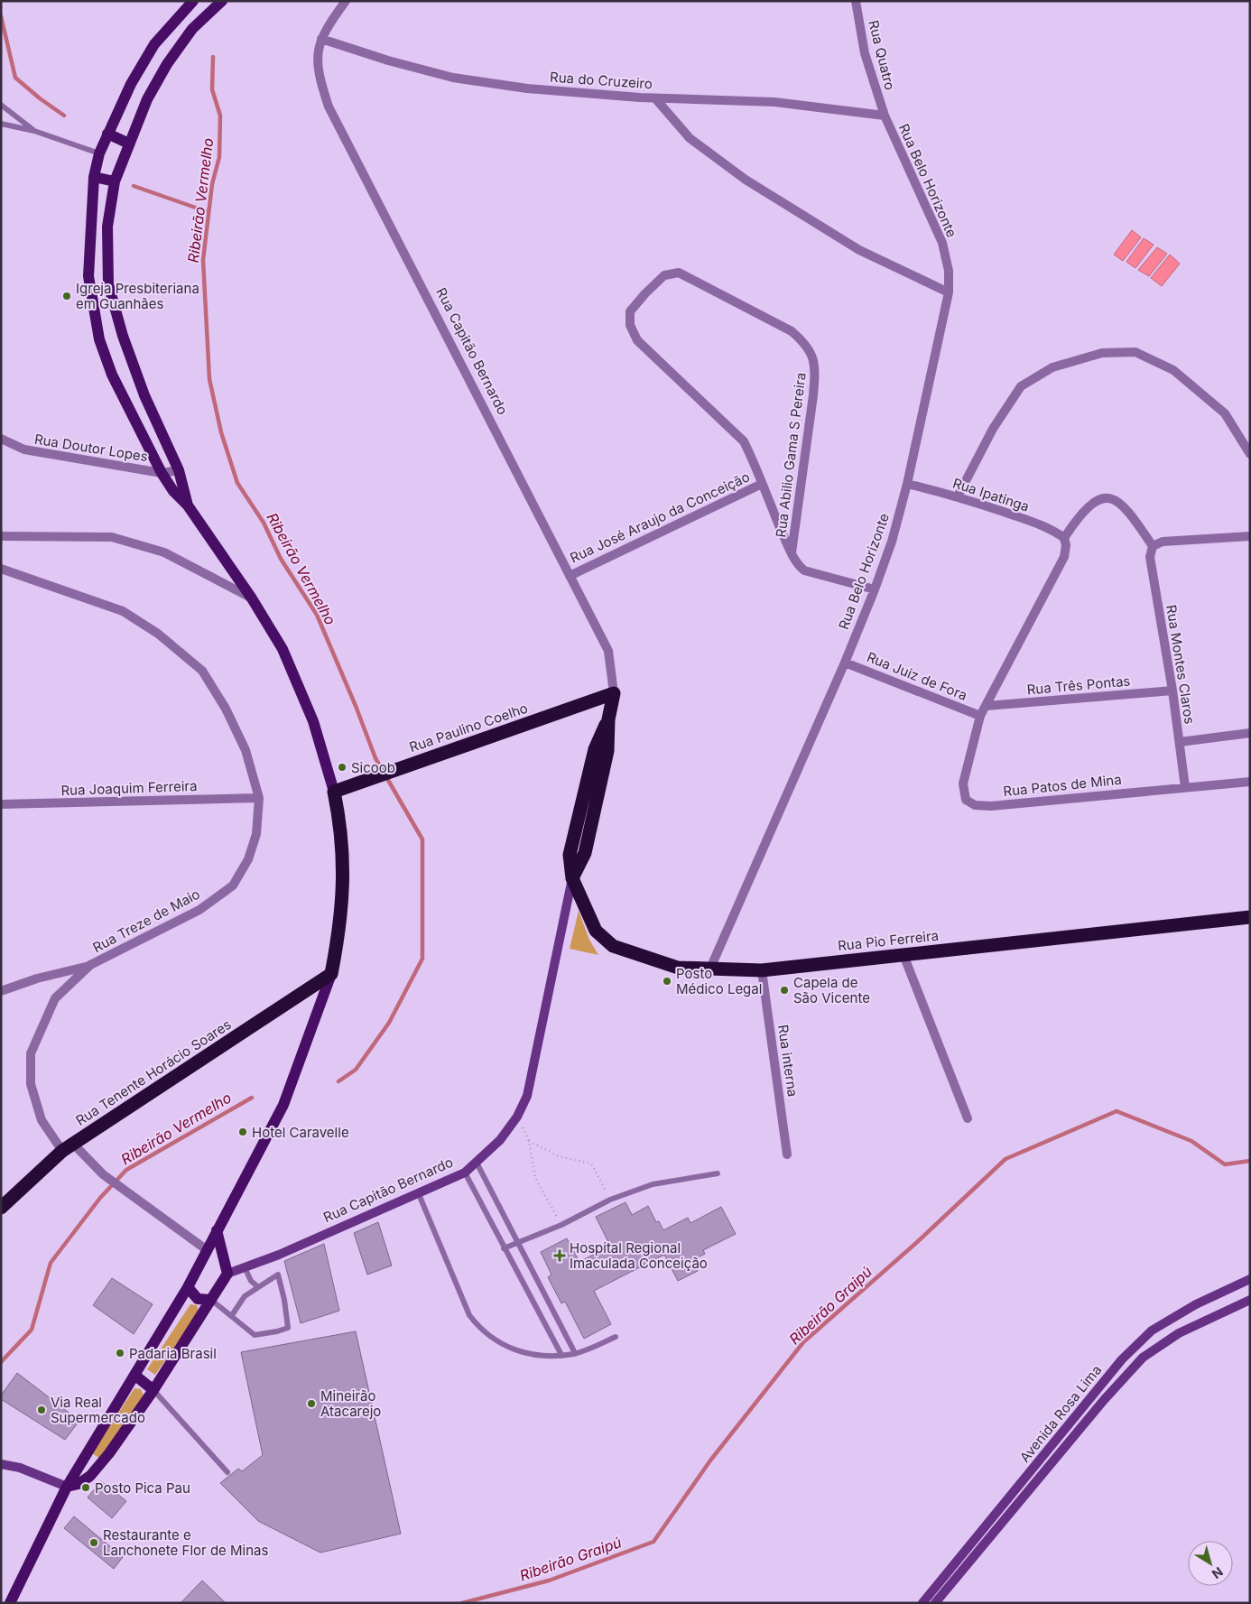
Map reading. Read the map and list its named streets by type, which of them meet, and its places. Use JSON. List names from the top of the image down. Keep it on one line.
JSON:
{"streets":{"highway":["Rua Capitão Bernardo","Rua Paulino Coelho","Rua Pio Ferreira","Rua Tenente Horácio Soares"],"street":["Rua Quatro","Rua do Cruzeiro","Rua Belo Horizonte","Rua Doutor Lopes","Rua Abilio Gama S Pereira","Rua Ipatinga","Rua José Araujo da Conceição","Rua Montes Claros","Rua Juiz de Fora","Rua Três Pontas","Rua Patos de Mina","Rua Joaquim Ferreira","Rua Treze de Maio","Rua interna","Avenida Rosa Lima"]},"crossings":[["Rua Quatro","Rua do Cruzeiro"],["Rua Quatro","Rua Belo Horizonte"],["Rua do Cruzeiro","Rua Belo Horizonte"],["Rua do Cruzeiro","Rua Capitão Bernardo"],["Rua Belo Horizonte","Rua Ipatinga"],["Rua Belo Horizonte","Rua Juiz de Fora"],["Rua Belo Horizonte","Rua Pio Ferreira"],["Rua Capitão Bernardo","Rua José Araujo da Conceição"],["Rua Capitão Bernardo","Rua Paulino Coelho"],["Rua Capitão Bernardo","Rua Pio Ferreira"],["Rua Abilio Gama S Pereira","Rua José Araujo da Conceição"],["Rua Montes Claros","Rua Três Pontas"],["Rua Montes Claros","Rua Patos de Mina"],["Rua Juiz de Fora","Rua Patos de Mina"],["Rua Joaquim Ferreira","Rua Treze de Maio"],["Rua Treze de Maio","Rua Tenente Horácio Soares"],["Rua Pio Ferreira","Rua interna"]],"water":["Ribeirão Vermelho","Ribeirão Graipú"],"places":{"other":["Igreja Presbiteriana em Guanhães","Sicoob","Posto Médico Legal","Capela de São Vicente","Hotel Caravelle","Padaria Brasil","Mineirão Atacarejo","Via Real Supermercado","Posto Pica Pau","Restaurante e Lanchonete Flor de Minas"],"health":["Hospital Regional Imaculada Conceição"]},"north":"bottom right"}
